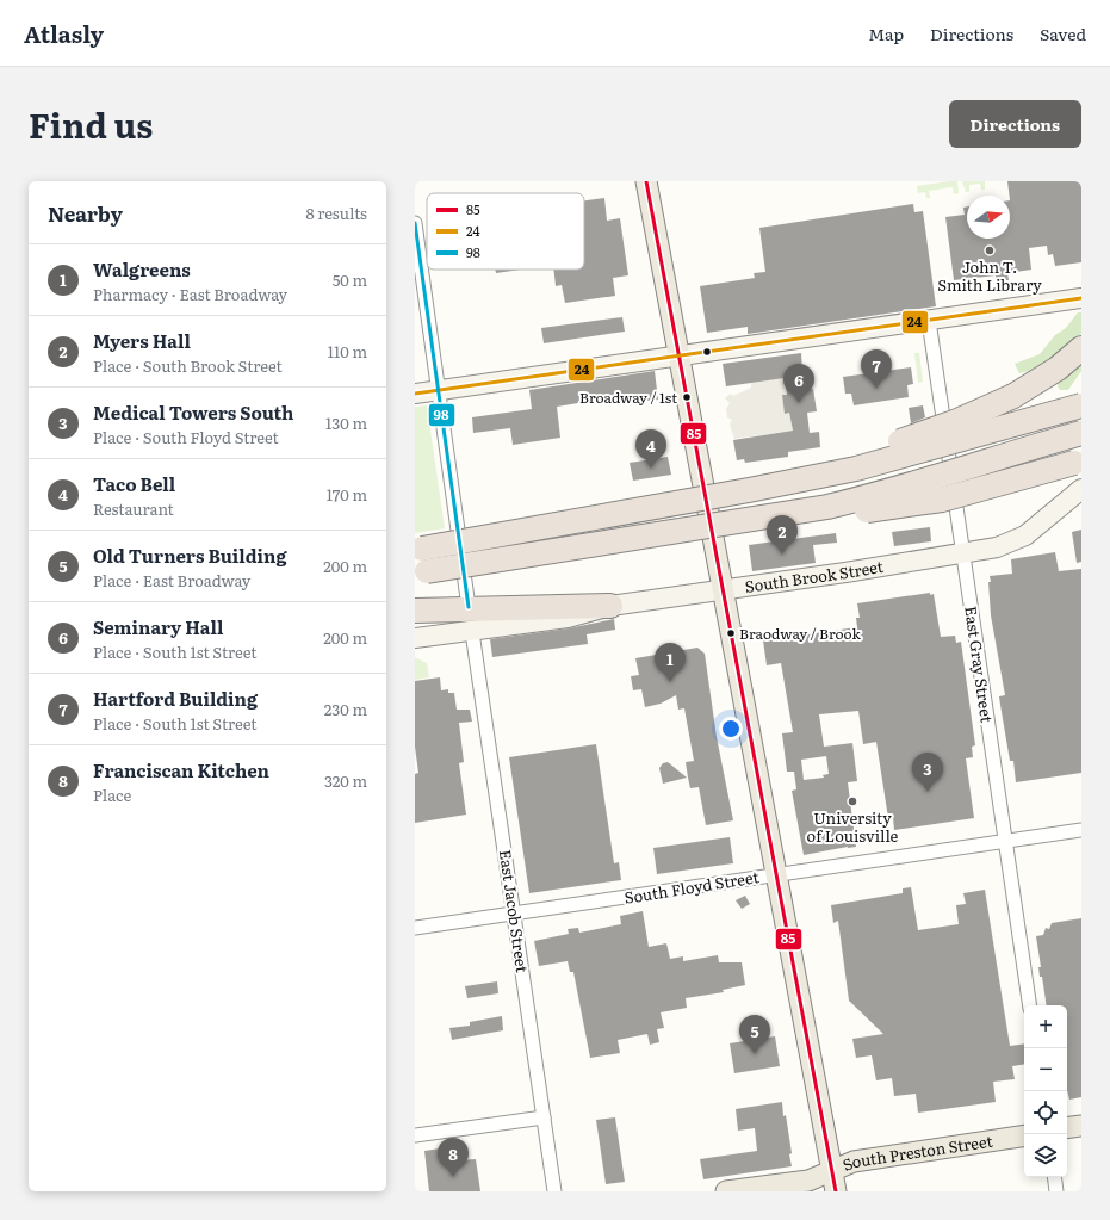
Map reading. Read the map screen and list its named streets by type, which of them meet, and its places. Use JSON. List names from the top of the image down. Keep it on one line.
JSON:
{"streets":{"main road":["South Preston Street"],"street":["South Brook Street","East Gray Street","South Floyd Street","East Jacob Street"]},"crossings":[["South Brook Street","East Gray Street"],["South Brook Street","East Jacob Street"],["East Gray Street","South Floyd Street"],["South Floyd Street","East Jacob Street"]],"places":["John T. Smith Library","Broadway / 1st","Braodway / Brook","University of Louisville"],"lines":["transit line 85","transit line 98","transit line 24"],"legend":["85","24","98"],"north":"right","page":{"header":"Atlasly","nav":["Map","Directions","Saved"],"title":"Find us","buttons":"Directions","heading":["Nearby","8 results"],"list":[{"mark":"1","name":"Walgreens","note":"Pharmacy · East Broadway","value":"50 m"},{"mark":"2","name":"Myers Hall","note":"Place · South Brook Street","value":"110 m"},{"mark":"3","name":"Medical Towers South","note":"Place · South Floyd Street","value":"130 m"},{"mark":"4","name":"Taco Bell","note":"Restaurant","value":"170 m"},{"mark":"5","name":"Old Turners Building","note":"Place · East Broadway","value":"200 m"},{"mark":"6","name":"Seminary Hall","note":"Place · South 1st Street","value":"200 m"},{"mark":"7","name":"Hartford Building","note":"Place · South 1st Street","value":"230 m"},{"mark":"8","name":"Franciscan Kitchen","note":"Place","value":"320 m"}],"pins":["7","6","4","2","1","3","5","8"],"map_buttons":["+","−"]}}
